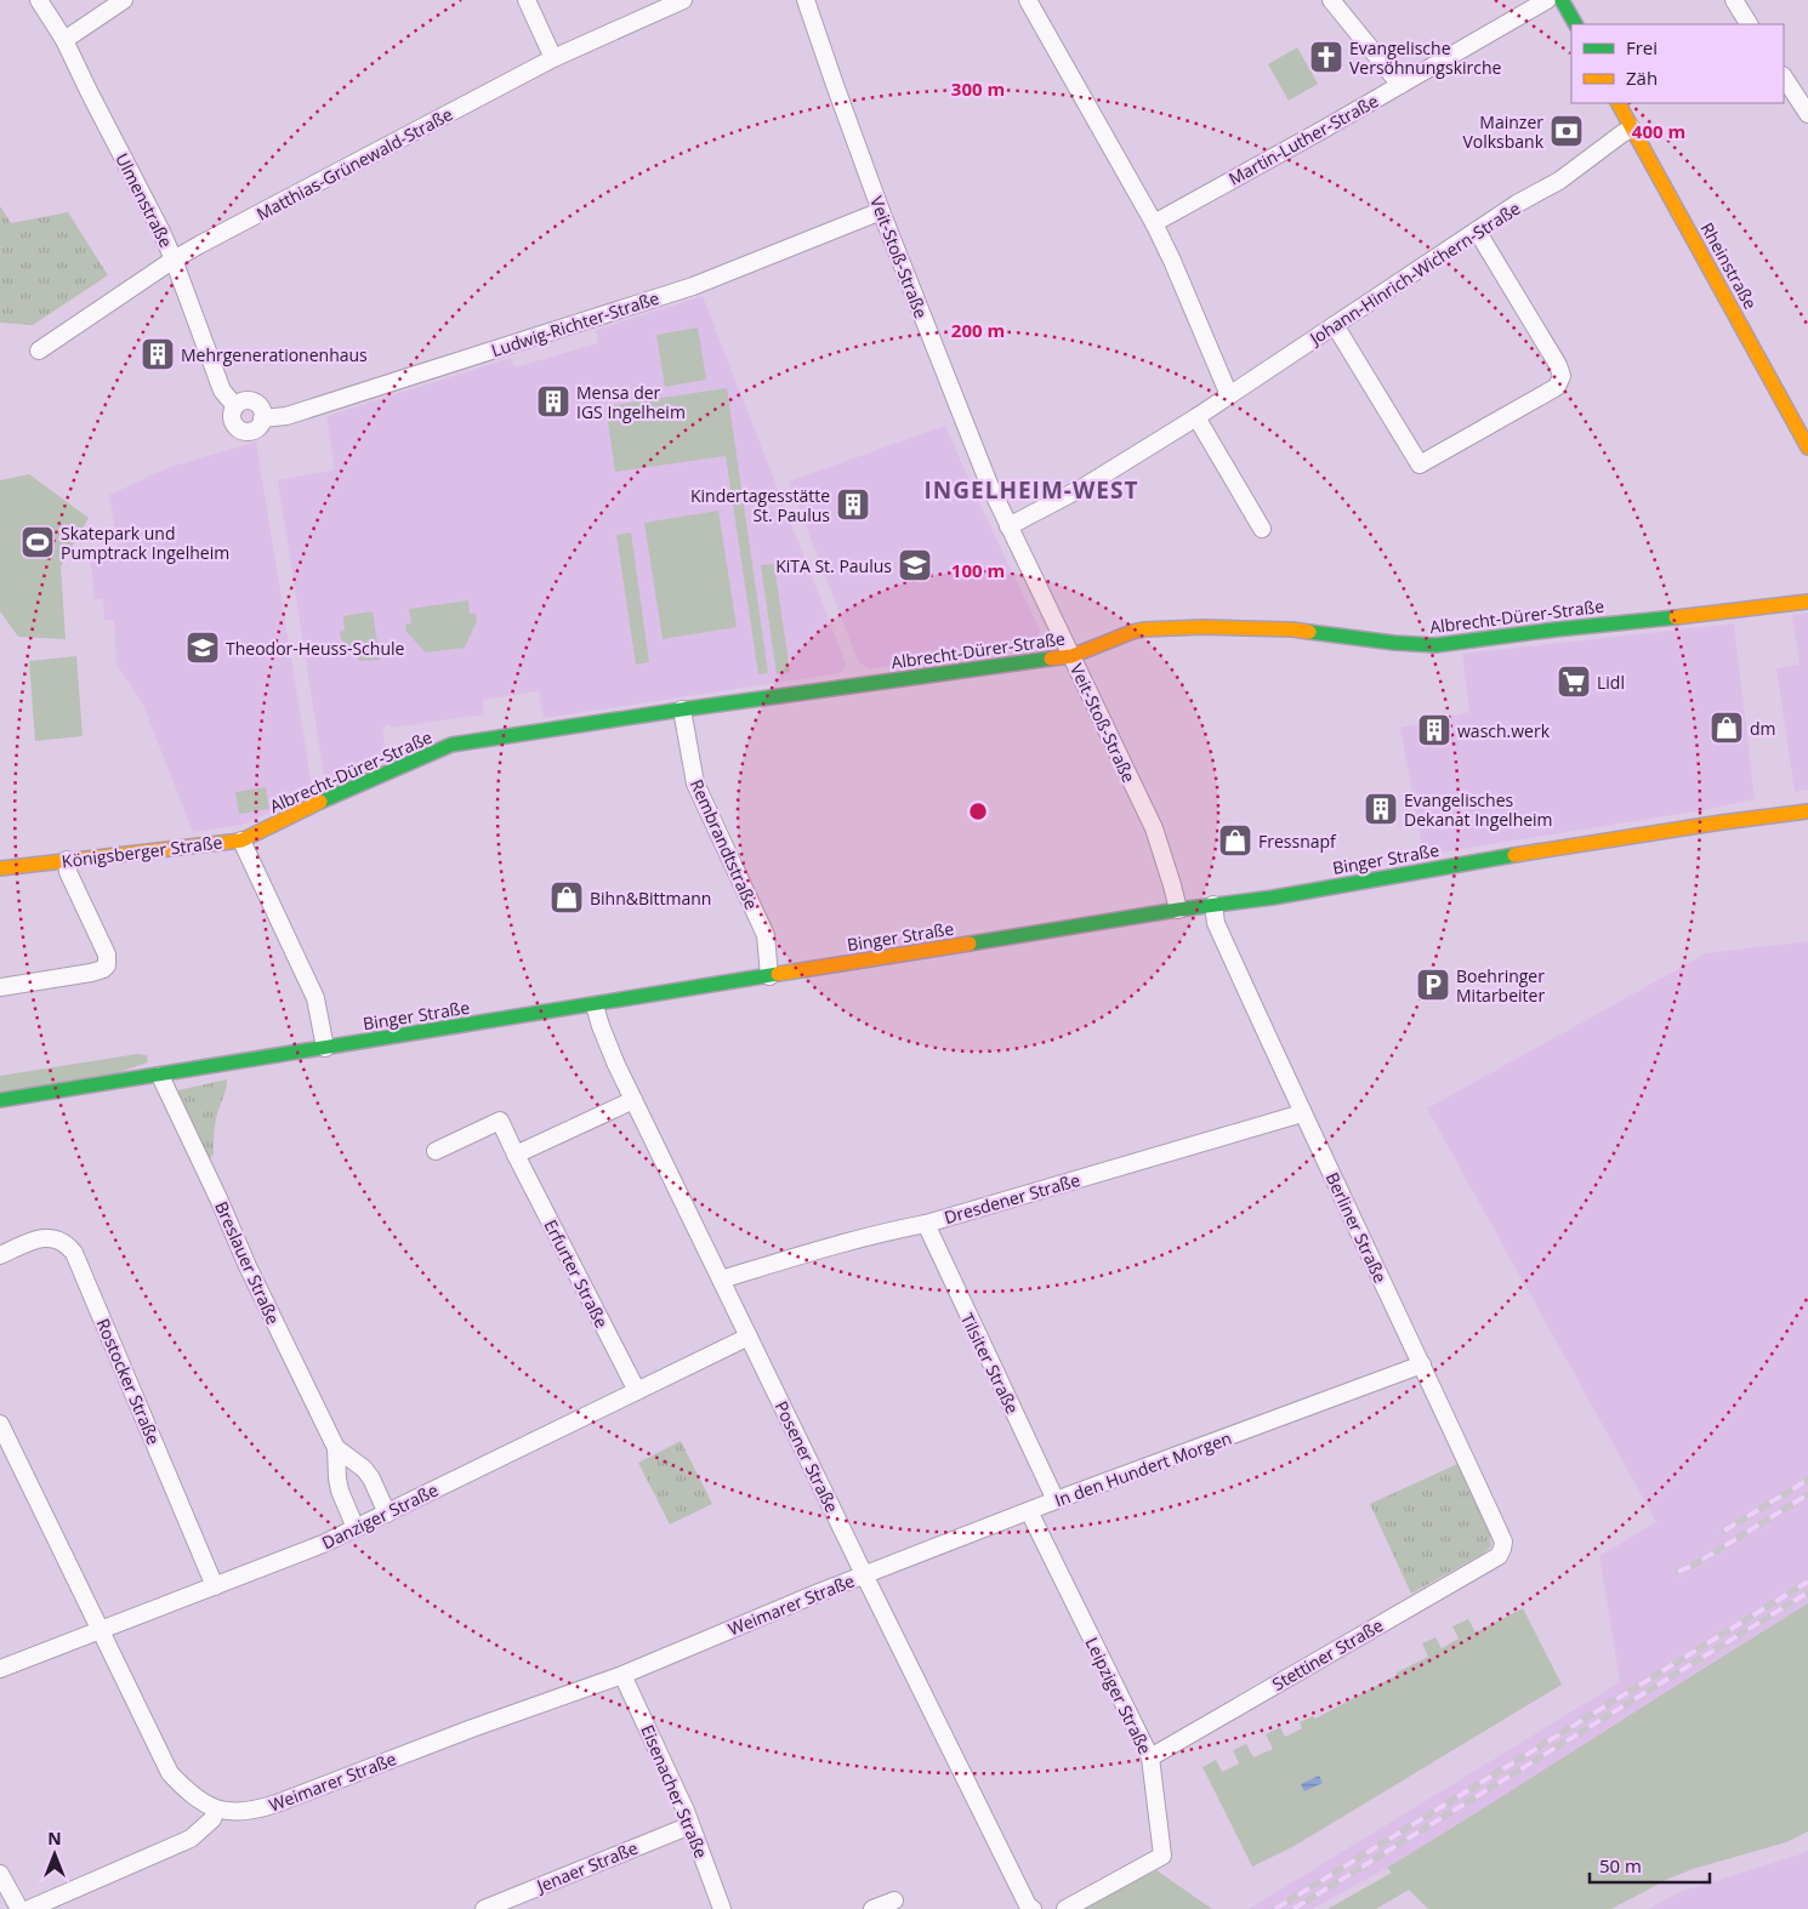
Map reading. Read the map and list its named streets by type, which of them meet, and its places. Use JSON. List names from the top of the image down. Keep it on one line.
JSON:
{"streets":{"main road":["Rheinstraße","Albrecht-Dürer-Straße","Königsberger Straße","Binger Straße"],"street":["Martin-Luther-Straße","Matthias-Grünewald-Straße","Ulmenstraße","Veit-Stoß-Straße","Johann-Hinrich-Wichern-Straße","Ludwig-Richter-Straße","Rembrandtstraße","Dresdener Straße","Berliner Straße","Breslauer Straße","Erfurter Straße","Tilsiter Straße","Rostocker Straße","Posener Straße","In den Hundert Morgen","Danziger Straße","Weimarer Straße","Stettiner Straße","Leipziger Straße","Eisenacher Straße","Jenaer Straße"]},"crossings":[["Matthias-Grünewald-Straße","Ulmenstraße"],["Ulmenstraße","Ludwig-Richter-Straße"],["Veit-Stoß-Straße","Johann-Hinrich-Wichern-Straße"],["Veit-Stoß-Straße","Ludwig-Richter-Straße"],["Veit-Stoß-Straße","Albrecht-Dürer-Straße"],["Veit-Stoß-Straße","Binger Straße"],["Rheinstraße","Johann-Hinrich-Wichern-Straße"],["Albrecht-Dürer-Straße","Rembrandtstraße"],["Albrecht-Dürer-Straße","Königsberger Straße"],["Rembrandtstraße","Binger Straße"],["Königsberger Straße","Binger Straße"],["Binger Straße","Berliner Straße"],["Binger Straße","Breslauer Straße"],["Binger Straße","Posener Straße"],["Dresdener Straße","Berliner Straße"],["Dresdener Straße","Tilsiter Straße"],["Dresdener Straße","Posener Straße"],["Berliner Straße","In den Hundert Morgen"],["Berliner Straße","Stettiner Straße"],["Breslauer Straße","Danziger Straße"],["Erfurter Straße","Danziger Straße"],["Tilsiter Straße","In den Hundert Morgen"],["Rostocker Straße","Danziger Straße"],["Posener Straße","In den Hundert Morgen"],["Posener Straße","Danziger Straße"],["Posener Straße","Weimarer Straße"],["In den Hundert Morgen","Weimarer Straße"],["In den Hundert Morgen","Leipziger Straße"],["Danziger Straße","Weimarer Straße"],["Weimarer Straße","Eisenacher Straße"],["Stettiner Straße","Leipziger Straße"],["Eisenacher Straße","Jenaer Straße"]],"districts":["INGELHEIM-WEST"],"places":{"church":["Evangelische Versöhnungskirche"],"bank":["Mainzer Volksbank"],"building":["Mehrgenerationenhaus","Mensa der IGS Ingelheim","Kindertagesstätte St. Paulus","wasch.werk","Evangelisches Dekanat Ingelheim"],"sports":["Skatepark und Pumptrack Ingelheim"],"school or university":["KiTA St. Paulus","Theodor-Heuss-Schule"],"supermarket":["Lidl"],"shop":["dm","Fressnapf","Bihn&Bittmann"],"parking":["Boehringer Mitarbeiter"]},"legend":["Frei","Zäh"],"scale_bar":"50 m","north":"top","rings":["300 m","400 m","200 m","100 m"]}
